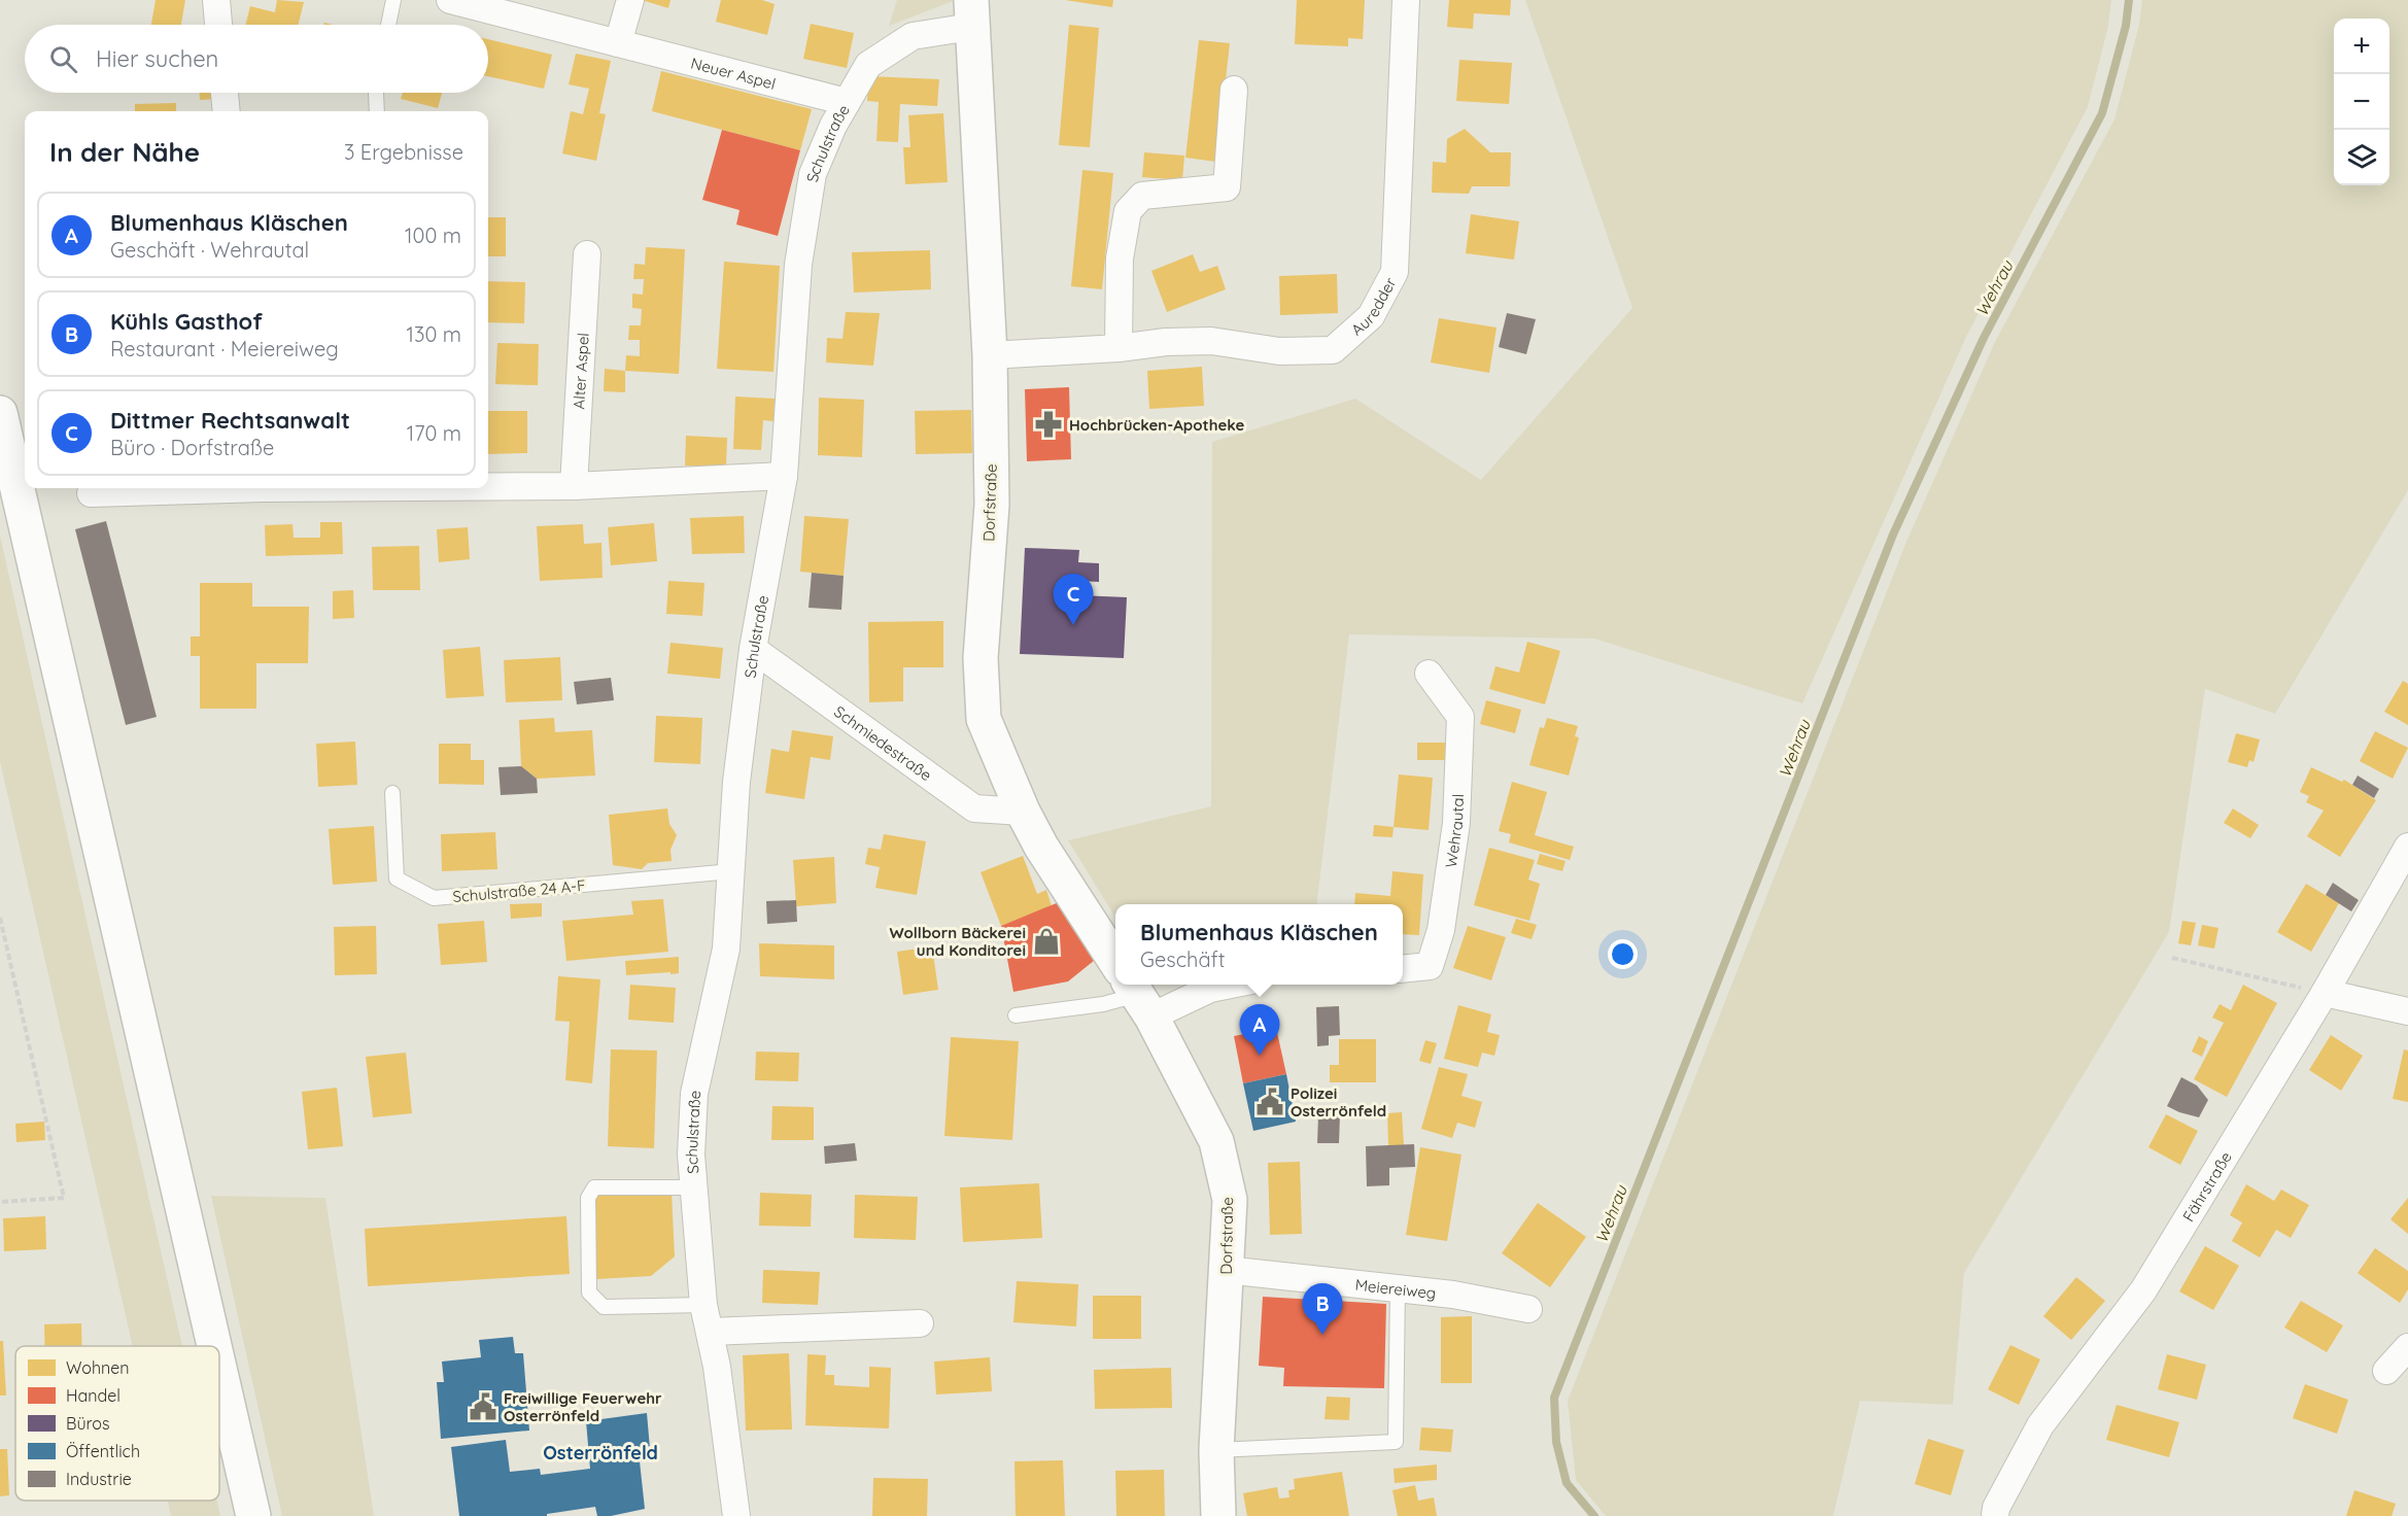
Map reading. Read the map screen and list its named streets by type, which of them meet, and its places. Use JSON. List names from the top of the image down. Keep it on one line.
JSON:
{"streets":{"main road":["Dorfstraße"],"street":["Neuer Aspel","Schulstraße","Auredder","Alter Aspel","Schmiedestraße","Wehrautal","Fährstraße","Meiereiweg"],"lane":["Schulstraße 24 A-F"]},"crossings":[["Neuer Aspel","Schulstraße"],["Schulstraße","Dorfstraße"],["Schulstraße","Schmiedestraße"],["Schulstraße","Schulstraße 24 A-F"],["Auredder","Dorfstraße"],["Dorfstraße","Schmiedestraße"],["Dorfstraße","Meiereiweg"]],"districts":["Osterrönfeld"],"water":["Wehrau"],"places":{"pharmacy":["Hochbrücken-Apotheke"],"shop":["Wollborn Bäckerei und Konditorei"],"public building":["Polizei Osterrönfeld","Freiwillige Feuerwehr Osterrönfeld"]},"legend":["Wohnen","Handel","Büros","Öffentlich","Industrie"],"page":{"map_buttons":["+","−"],"search":"Hier suchen","heading":["In der Nähe","3 Ergebnisse"],"list":[{"mark":"A","name":"Blumenhaus Kläschen","note":"Geschäft · Wehrautal","value":"100 m"},{"mark":"B","name":"Kühls Gasthof","note":"Restaurant · Meiereiweg","value":"130 m"},{"mark":"C","name":"Dittmer Rechtsanwalt","note":"Büro · Dorfstraße","value":"170 m"}],"pins":["C","A","B"],"popup":["Blumenhaus Kläschen","Geschäft"]}}
